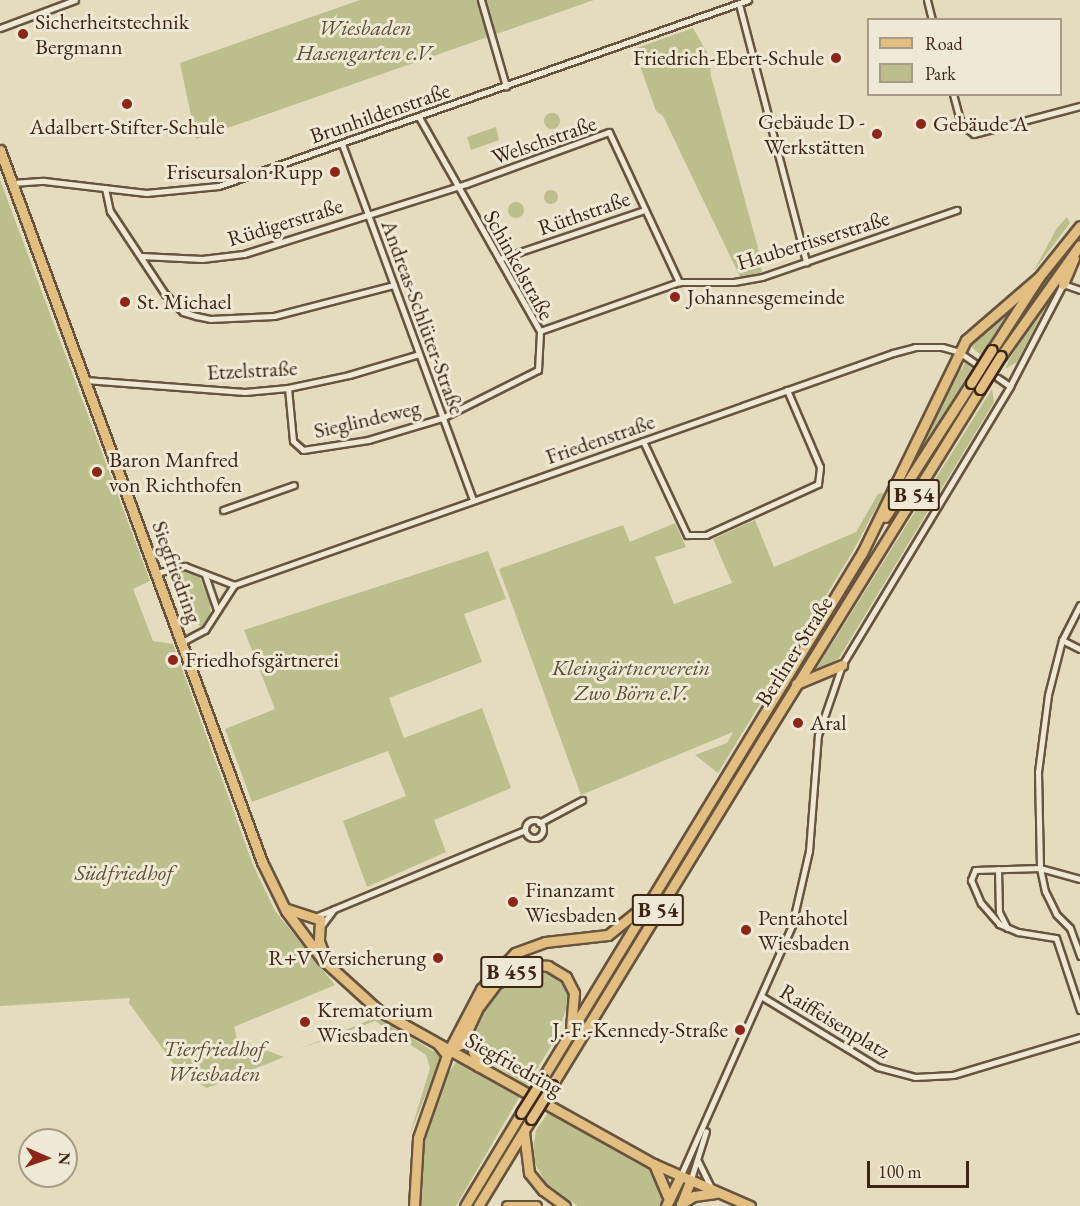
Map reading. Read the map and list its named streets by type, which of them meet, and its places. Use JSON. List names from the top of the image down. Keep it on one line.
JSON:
{"streets":{"main road":["B 54","Siegfriedring","Berliner Straße","B 455"],"street":["Brunhildenstraße","Welschstraße","Rüthstraße","Rüdigerstraße","Hauberrisserstraße","Schinkelstraße","Andreas-Schlüter-Straße","Etzelstraße","Sieglindeweg","Friedenstraße","Raiffeisenplatz"]},"crossings":[["Brunhildenstraße","Schinkelstraße"],["Brunhildenstraße","Andreas-Schlüter-Straße"],["Brunhildenstraße","Siegfriedring"],["Welschstraße","Rüthstraße"],["Welschstraße","Rüdigerstraße"],["Welschstraße","Hauberrisserstraße"],["Welschstraße","Schinkelstraße"],["Welschstraße","Andreas-Schlüter-Straße"],["Rüthstraße","Schinkelstraße"],["Rüdigerstraße","Andreas-Schlüter-Straße"],["Hauberrisserstraße","Schinkelstraße"],["Schinkelstraße","Andreas-Schlüter-Straße"],["Schinkelstraße","Sieglindeweg"],["Andreas-Schlüter-Straße","Etzelstraße"],["Andreas-Schlüter-Straße","Sieglindeweg"],["Andreas-Schlüter-Straße","Friedenstraße"],["Etzelstraße","Sieglindeweg"],["Etzelstraße","Siegfriedring"],["B 54","Berliner Straße"],["B 54","B 455"]],"parks":["Wiesbaden Hasengarten e.V.","Kleingärtnerverein Zwo Börn e.V.","Südfriedhof","Tierfriedhof Wiesbaden"],"places":["Sicherheitstechnik Bergmann","Friedrich-Ebert-Schule","Adalbert-Stifter-Schule","Gebäude A","Gebäude D - Werkstätten","Friseursalon Rupp","Johannesgemeinde","St. Michael","Baron Manfred von Richthofen","Friedhofsgärtnerei","Aral","Finanzamt Wiesbaden","Pentahotel Wiesbaden","R+V Versicherung","Krematorium Wiesbaden","J.-F.-Kennedy-Straße"],"legend":["Road","Park"],"scale_bar":"100 m","north":"right"}
